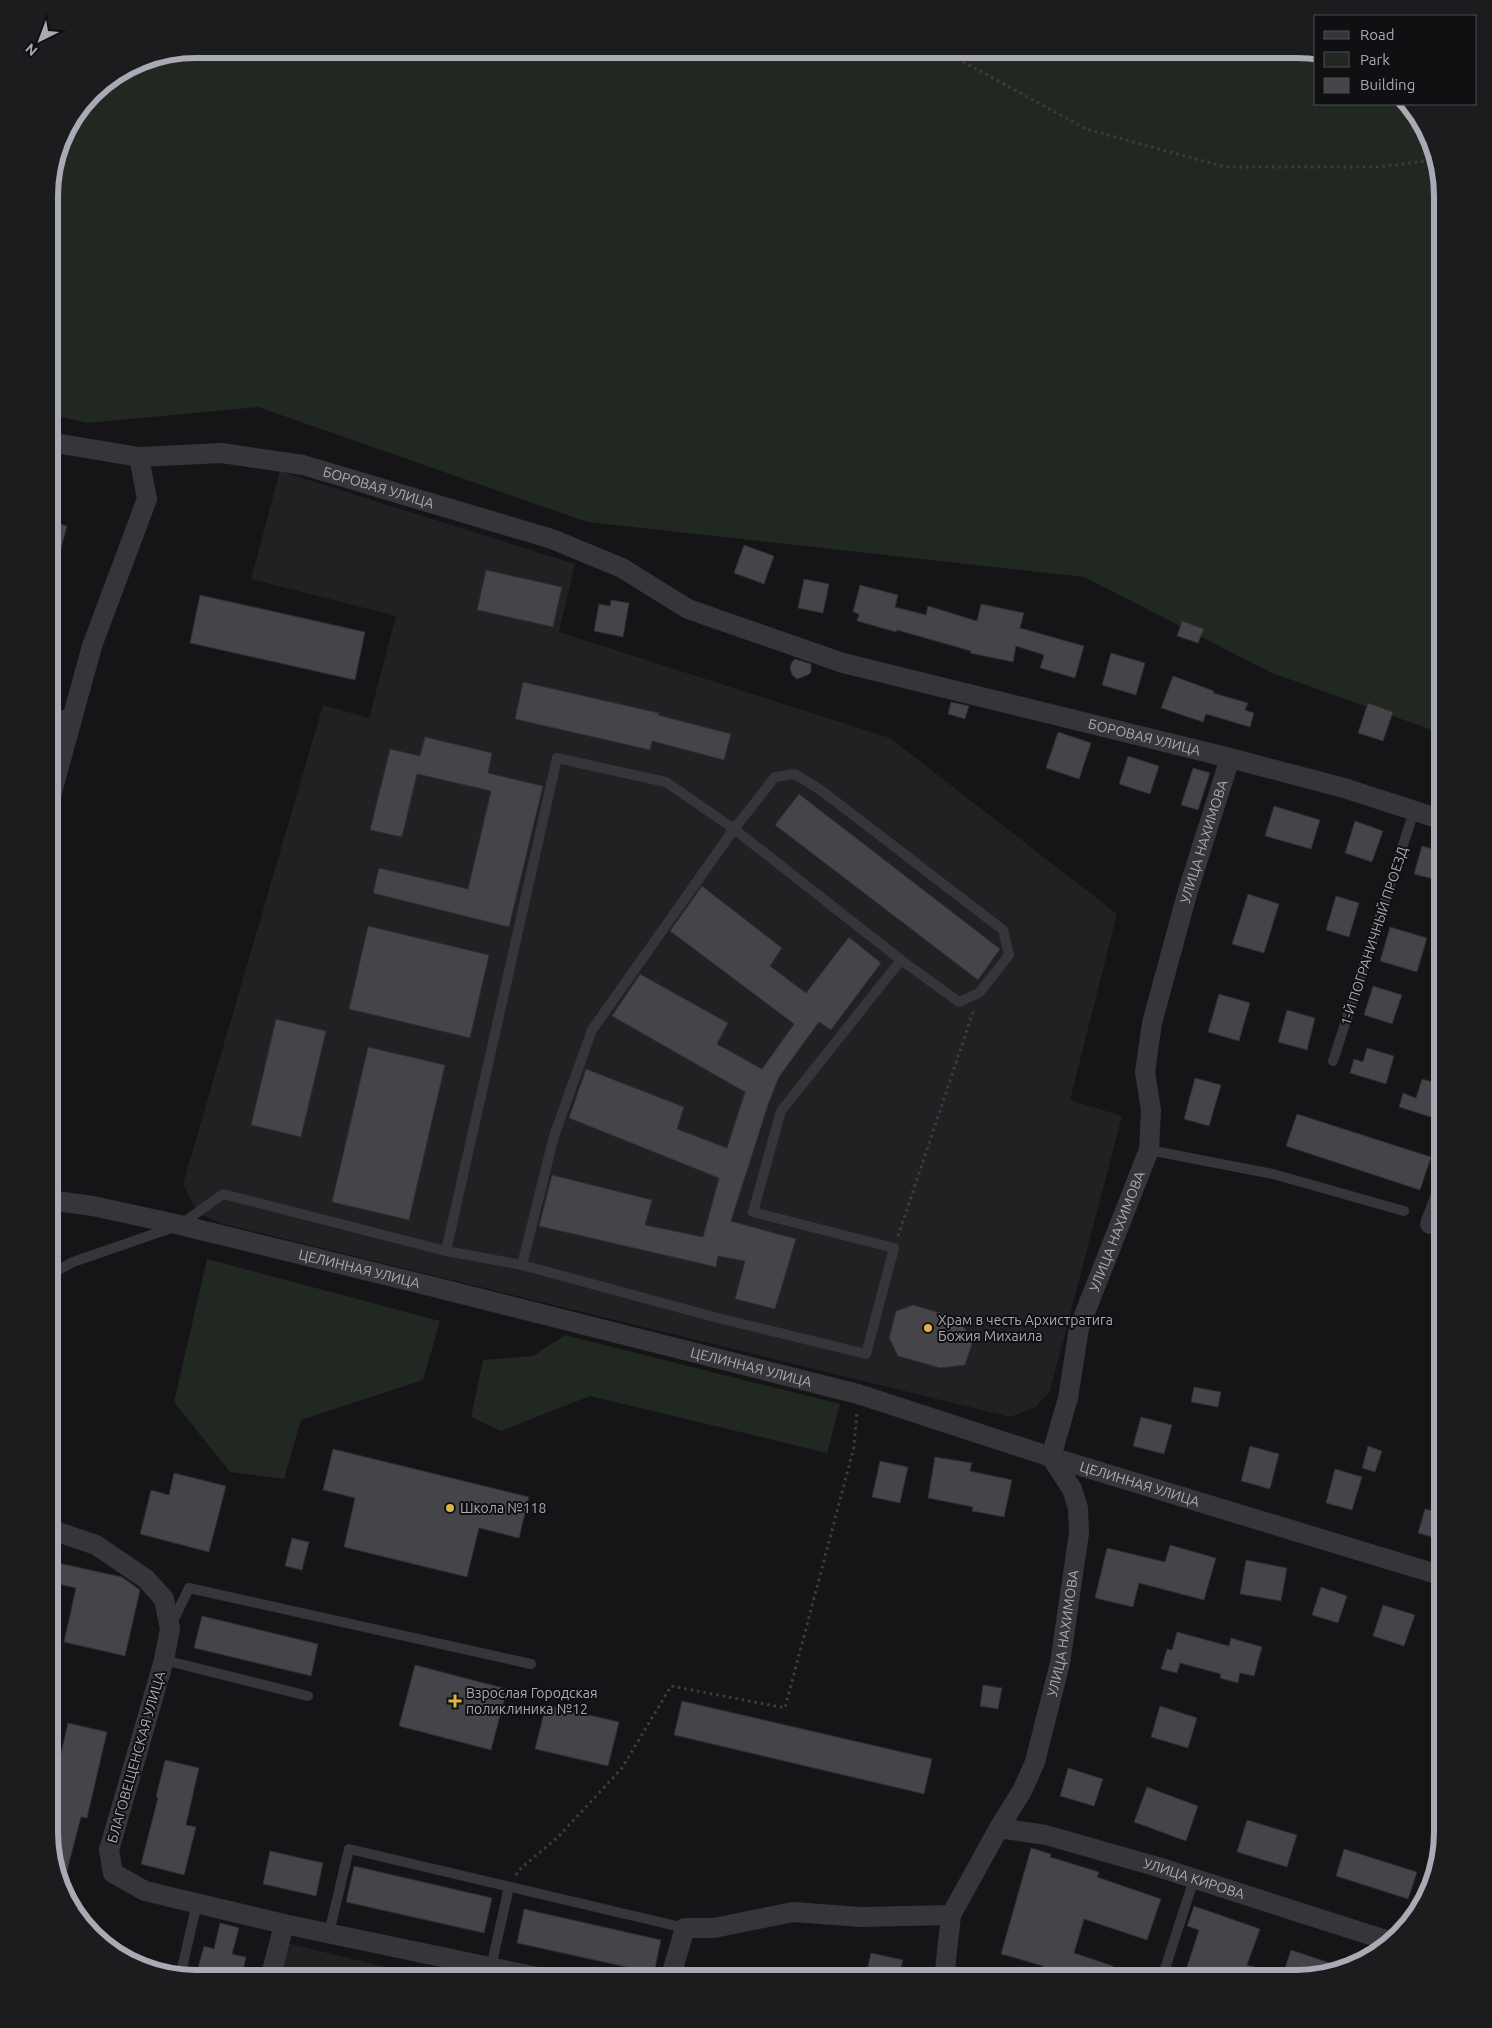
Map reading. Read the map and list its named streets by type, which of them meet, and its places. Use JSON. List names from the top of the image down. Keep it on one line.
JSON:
{"streets":{"street":["БОРОВАЯ УЛИЦА","УЛИЦА НАХИМОВА","ЦЕЛИННАЯ УЛИЦА","БЛАГОВЕЩЕНСКАЯ УЛИЦА","УЛИЦА КИРОВА"],"lane":["1-Й ПОГРАНИЧНЫЙ ПРОЕЗД"]},"crossings":[["БОРОВАЯ УЛИЦА","УЛИЦА НАХИМОВА"],["БОРОВАЯ УЛИЦА","1-Й ПОГРАНИЧНЫЙ ПРОЕЗД"],["УЛИЦА НАХИМОВА","ЦЕЛИННАЯ УЛИЦА"],["УЛИЦА НАХИМОВА","УЛИЦА КИРОВА"]],"places":{"other":["Храм в честь Архистратига Божия Михаила","Школа №118"],"health":["Взрослая Городская поликлиника №12"]},"legend":["Road","Park","Building"],"north":"bottom left"}
